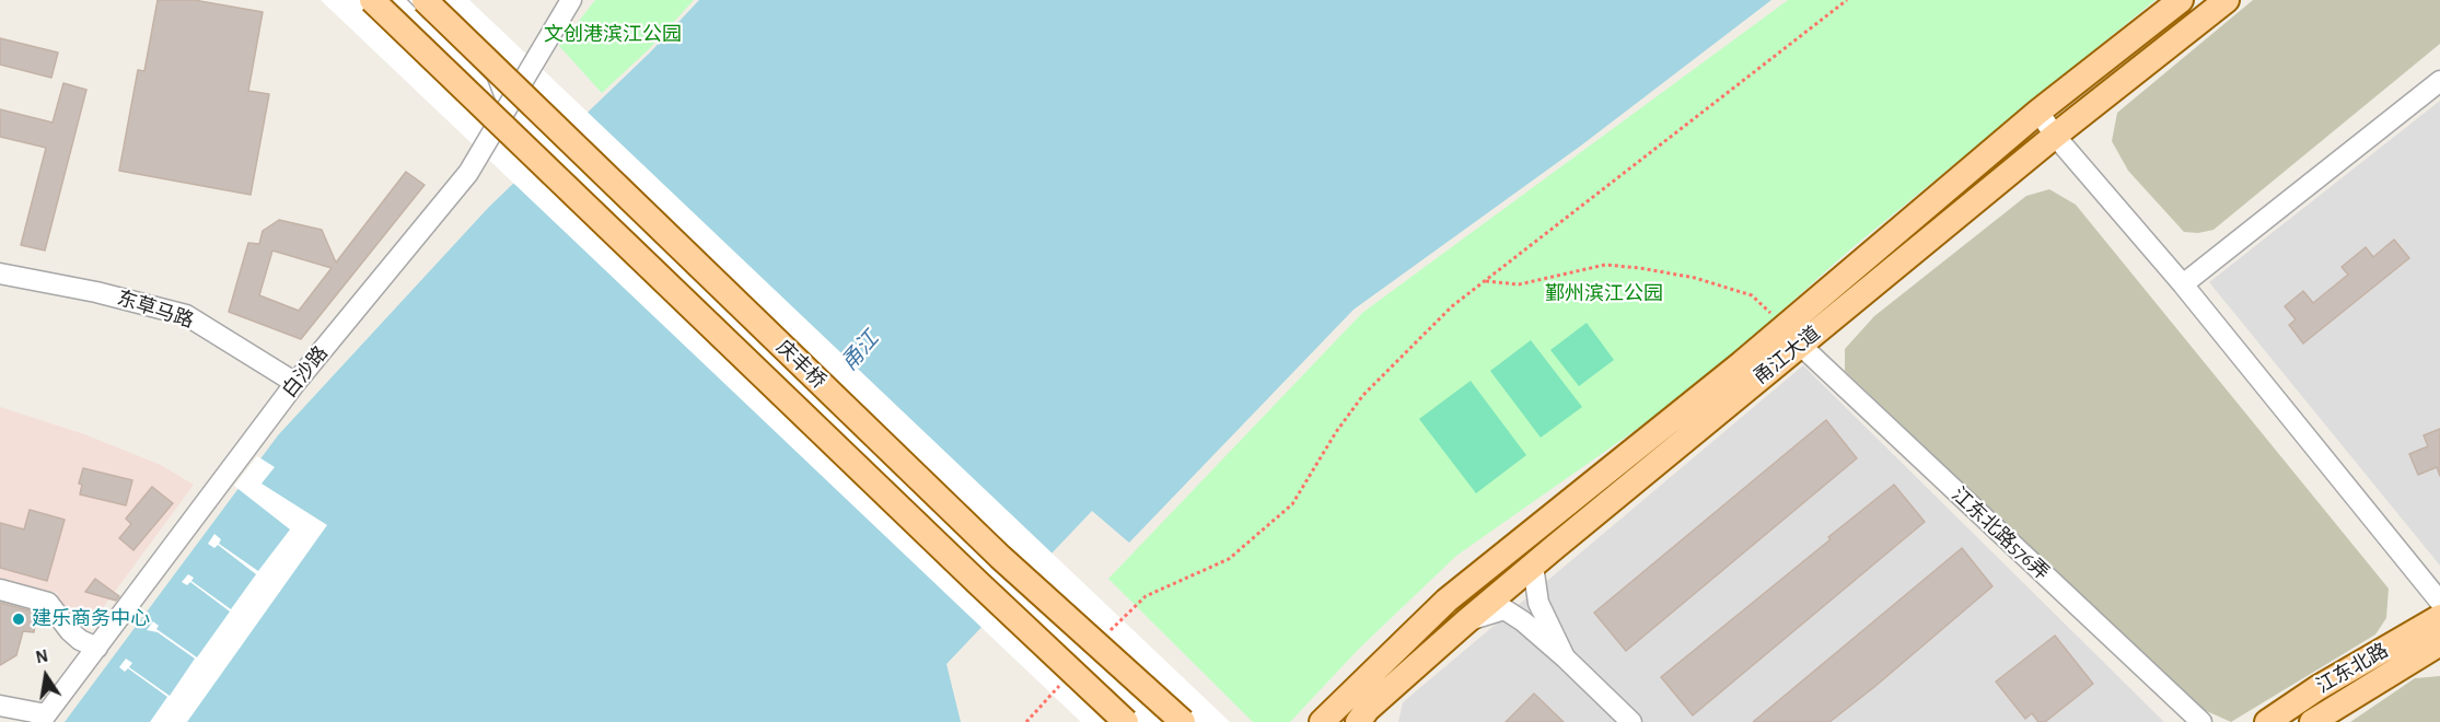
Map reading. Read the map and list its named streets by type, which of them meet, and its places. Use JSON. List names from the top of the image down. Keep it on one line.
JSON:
{"streets":{"main road":["甬江大道","庆丰桥","江东北路"],"street":["东草马路","白沙路","江东北路576弄"]},"crossings":[["东草马路","白沙路"],["甬江大道","江东北路576弄"]],"water":["甬江"],"parks":["文创港滨江公园","鄞州滨江公园"],"places":["建乐商务中心"],"north":"top"}
